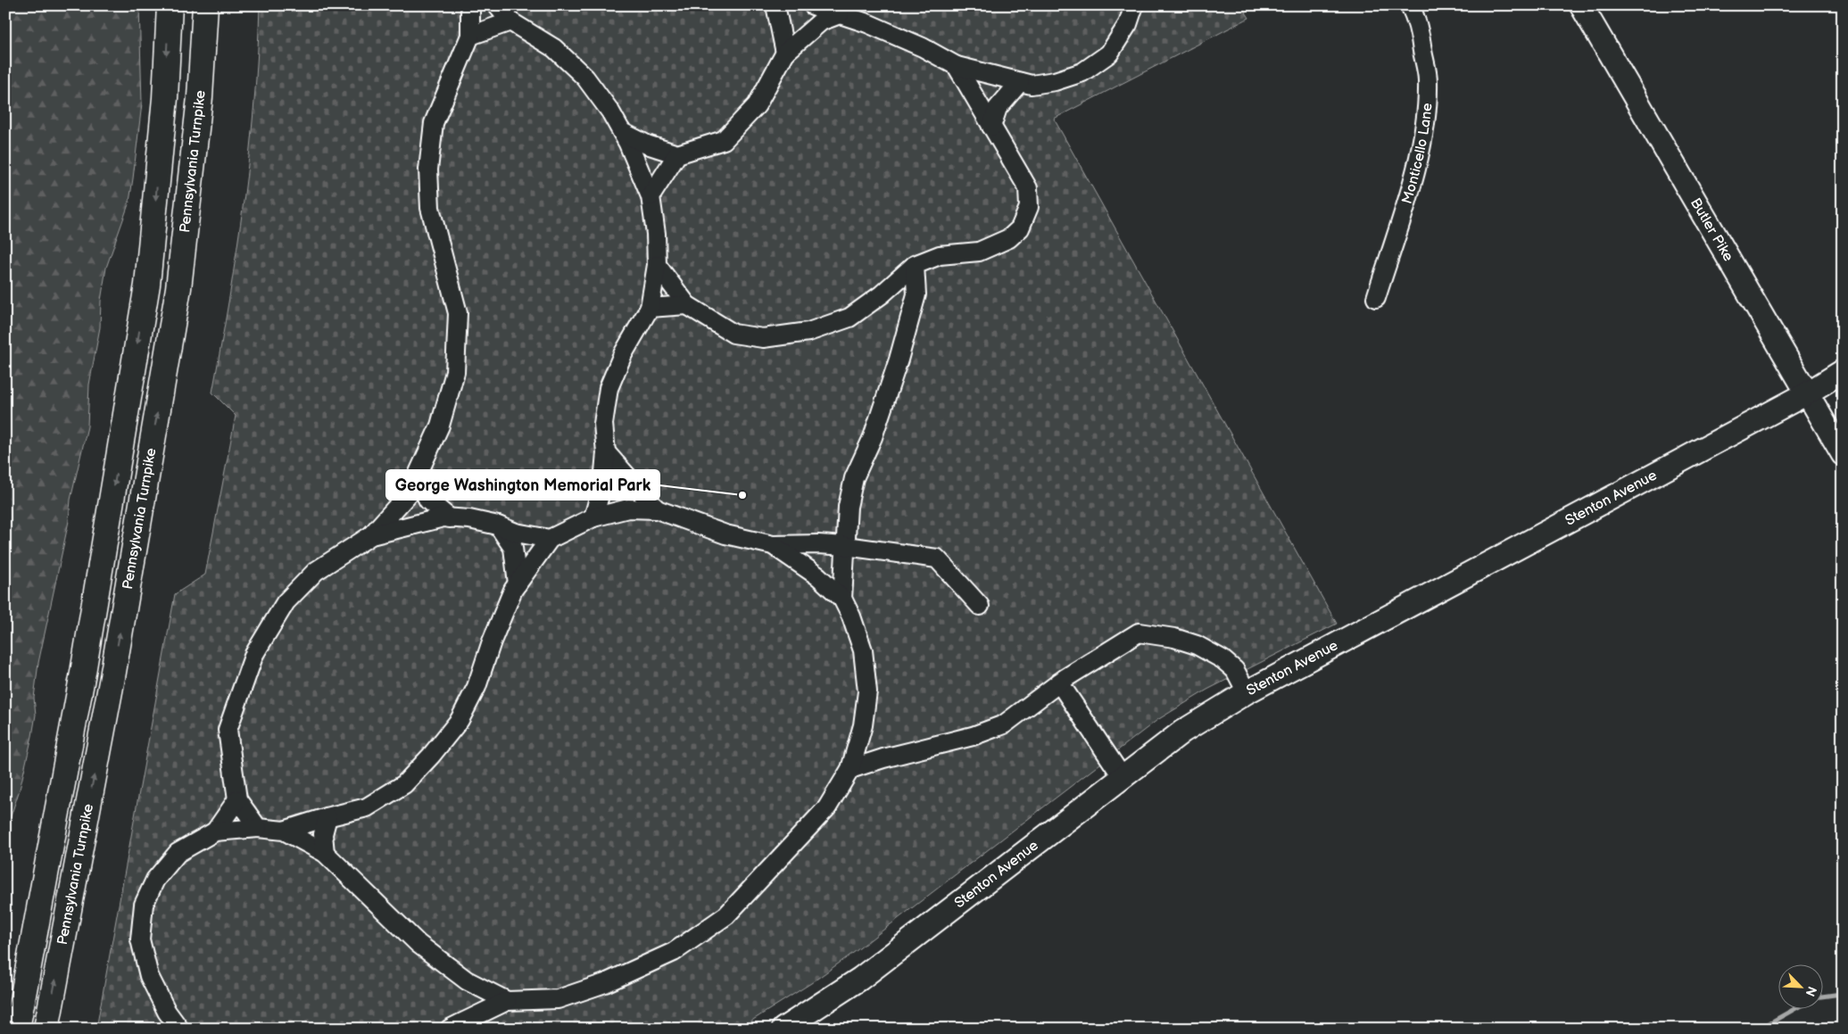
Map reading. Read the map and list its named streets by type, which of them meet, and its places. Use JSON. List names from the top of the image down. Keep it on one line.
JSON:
{"streets":{"highway":["Pennsylvania Turnpike"],"main road":["Butler Pike","Stenton Avenue"],"street":["Monticello Lane"]},"crossings":[["Butler Pike","Stenton Avenue"]],"places":["George Washington Memorial Park"],"north":"bottom right"}
